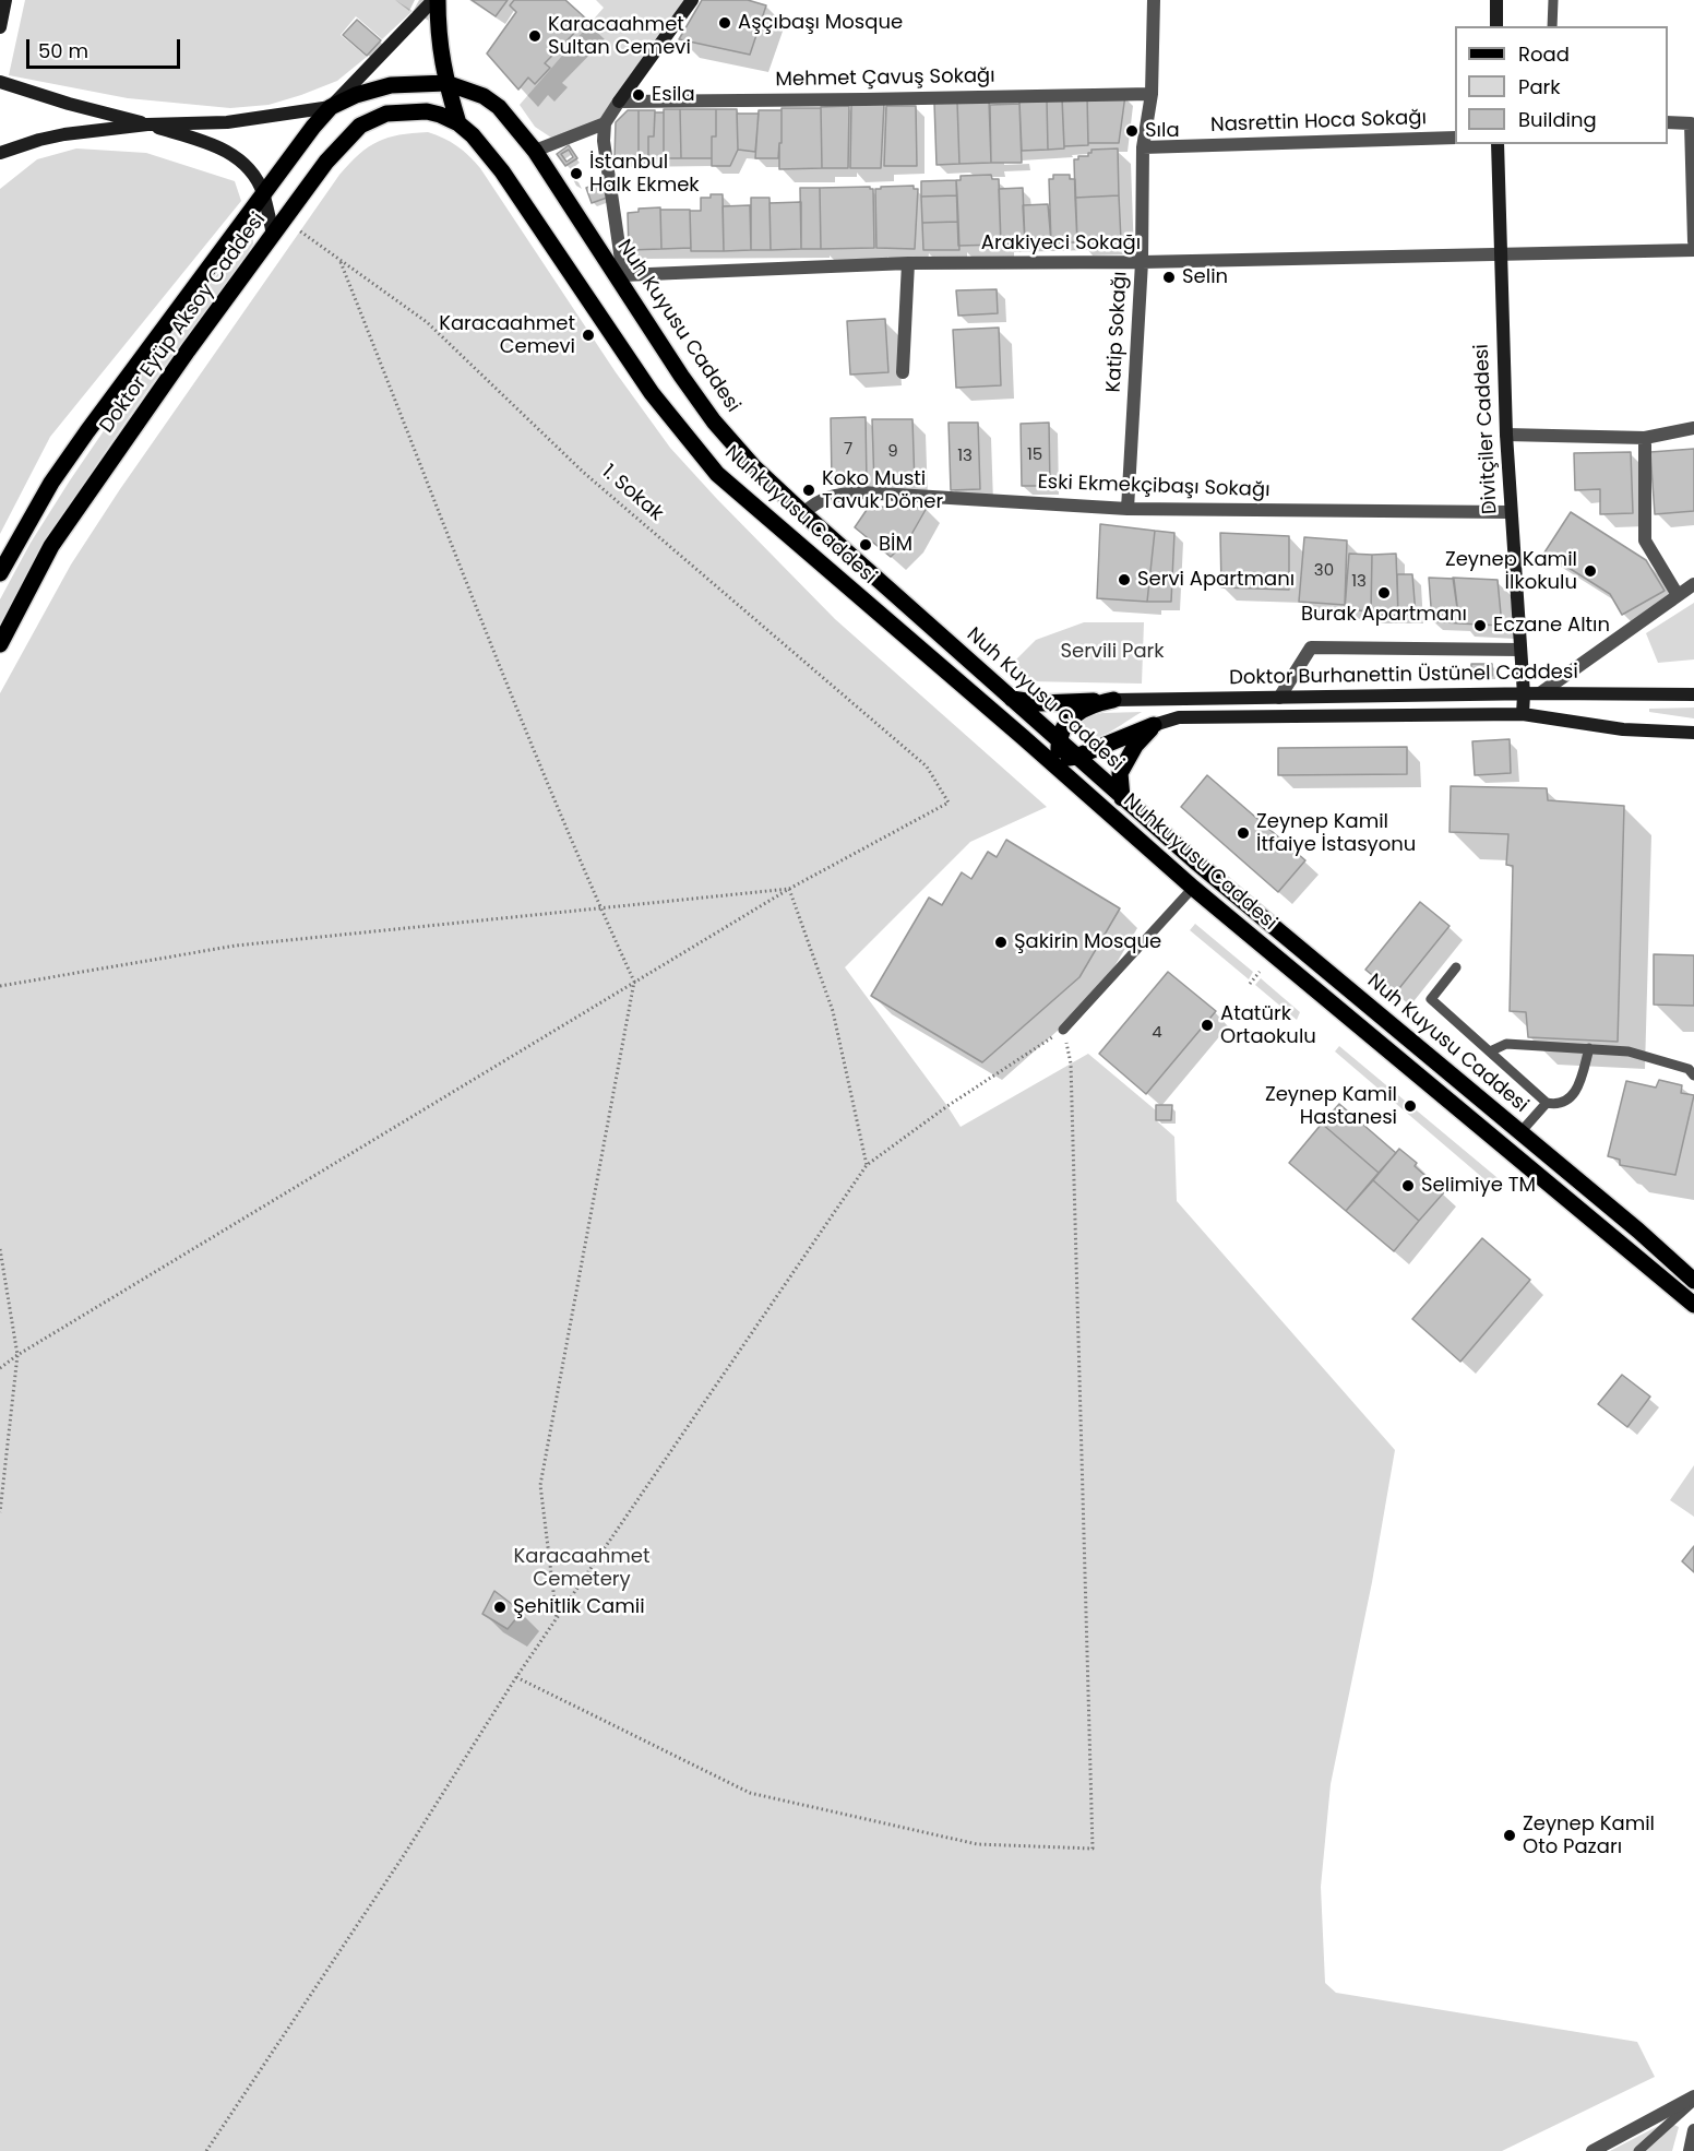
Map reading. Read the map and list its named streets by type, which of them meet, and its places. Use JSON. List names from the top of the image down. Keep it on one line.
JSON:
{"streets":{"main road":["Doktor Eyüp Aksoy Caddesi","Nuh Kuyusu Caddesi","Nuhkuyusu Caddesi"],"street":["Mehmet Çavuş Sokağı","Nasrettin Hoca Sokağı","Arakiyeci Sokağı","Katip Sokağı","Divitçiler Caddesi","Eski Ekmekçibaşı Sokağı","Doktor Burhanettin Üstünel Caddesi"],"path":["1. Sokak"]},"crossings":[["Mehmet Çavuş Sokağı","Katip Sokağı"],["Nasrettin Hoca Sokağı","Katip Sokağı"],["Arakiyeci Sokağı","Nuh Kuyusu Caddesi"],["Arakiyeci Sokağı","Katip Sokağı"],["Arakiyeci Sokağı","Divitçiler Caddesi"],["Doktor Eyüp Aksoy Caddesi","Nuh Kuyusu Caddesi"],["Doktor Eyüp Aksoy Caddesi","1. Sokak"],["Doktor Eyüp Aksoy Caddesi","Nuhkuyusu Caddesi"],["Nuh Kuyusu Caddesi","Eski Ekmekçibaşı Sokağı"],["Katip Sokağı","Eski Ekmekçibaşı Sokağı"],["Divitçiler Caddesi","Eski Ekmekçibaşı Sokağı"],["Divitçiler Caddesi","Doktor Burhanettin Üstünel Caddesi"]],"parks":["Servili Park","Karacaahmet Cemetery"],"places":["Aşçıbaşı Mosque","Karacaahmet Sultan Cemevi","Esila","Sıla","İstanbul Halk Ekmek","Selin","Karacaahmet Cemevi","Koko Musti Tavuk Döner","BİM","Zeynep Kamil İlkokulu","Servi Apartmanı","Burak Apartmanı","Eczane Altın","Zeynep Kamil İtfaiye İstasyonu","Şakirin Mosque","Atatürk Ortaokulu","Zeynep Kamil Hastanesi","Selimiye TM","Şehitlik Camii","Zeynep Kamil Oto Pazarı"],"house_numbers":["7","9","15","13","30","13","4"],"legend":["Road","Park","Building"],"scale_bar":"50 m"}
